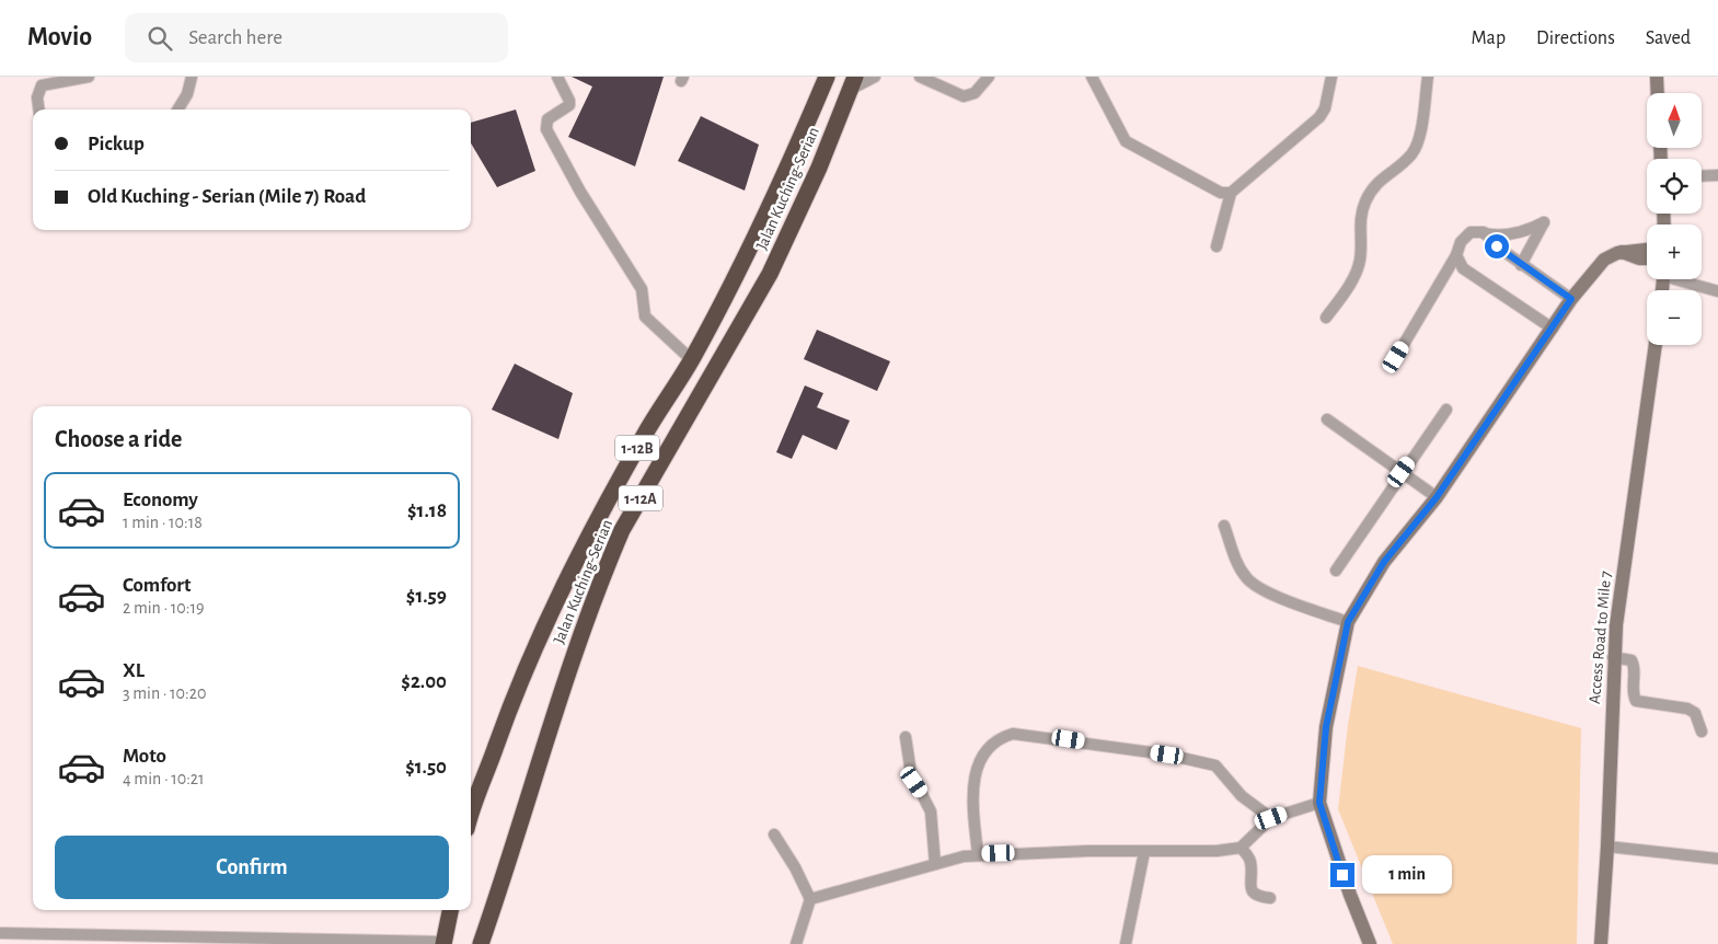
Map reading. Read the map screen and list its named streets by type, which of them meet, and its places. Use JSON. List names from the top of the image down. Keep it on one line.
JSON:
{"streets":{"highway":["Jalan Kuching-Serian","1-12B","1-12A"],"street":["Access Road to Mile 7"]},"north":"top","page":{"header":"Movio","search":"Search here","nav":["Map","Directions","Saved"],"map_buttons":["+","−"],"banner":["Pickup","Old Kuching - Serian (Mile 7) Road"],"heading":"Choose a ride","list":[{"name":"Economy","note":"1 min · 10:18","value":"$1.18"},{"name":"Comfort","note":"2 min · 10:19","value":"$1.59"},{"name":"XL","note":"3 min · 10:20","value":"$2.00"},{"name":"Moto","note":"4 min · 10:21","value":"$1.50"}],"buttons":"Confirm","bubble":"1 min"}}
